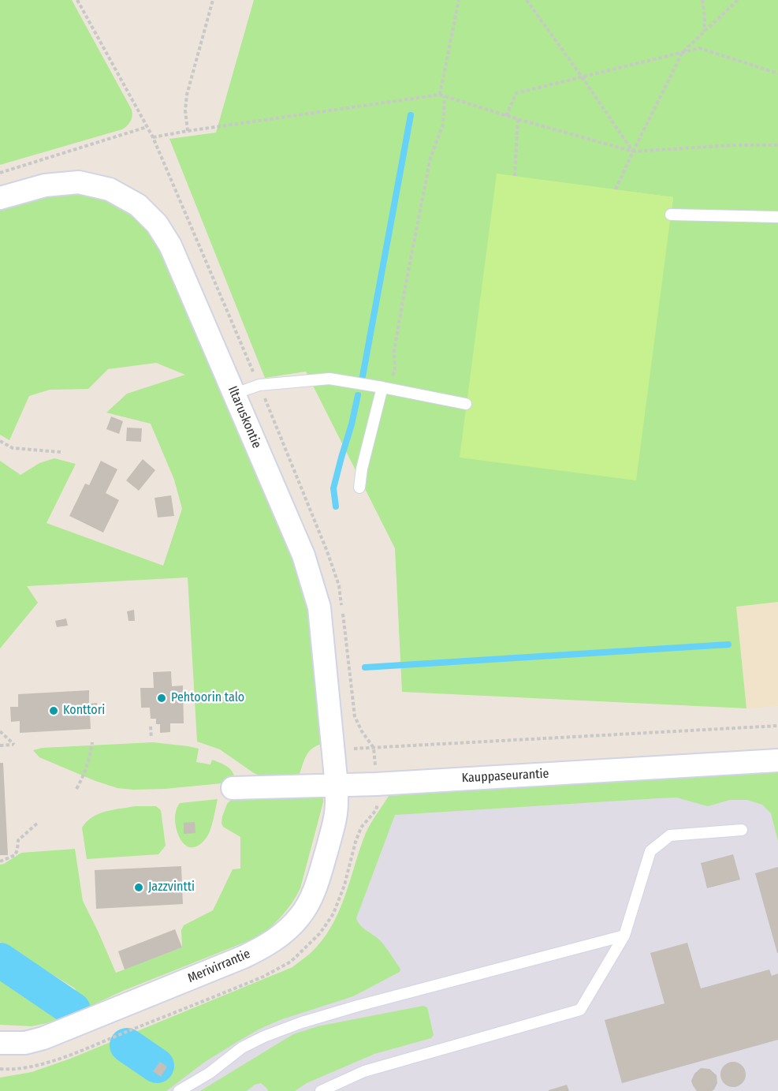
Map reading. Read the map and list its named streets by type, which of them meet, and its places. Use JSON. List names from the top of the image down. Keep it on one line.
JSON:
{"streets":{"street":["Iltaruskontie","Kauppaseurantie","Merivirrantie"]},"crossings":[["Iltaruskontie","Kauppaseurantie"],["Iltaruskontie","Merivirrantie"],["Kauppaseurantie","Merivirrantie"]],"places":["Pehtoorin talo","Konttori","Jazzvintti"]}
